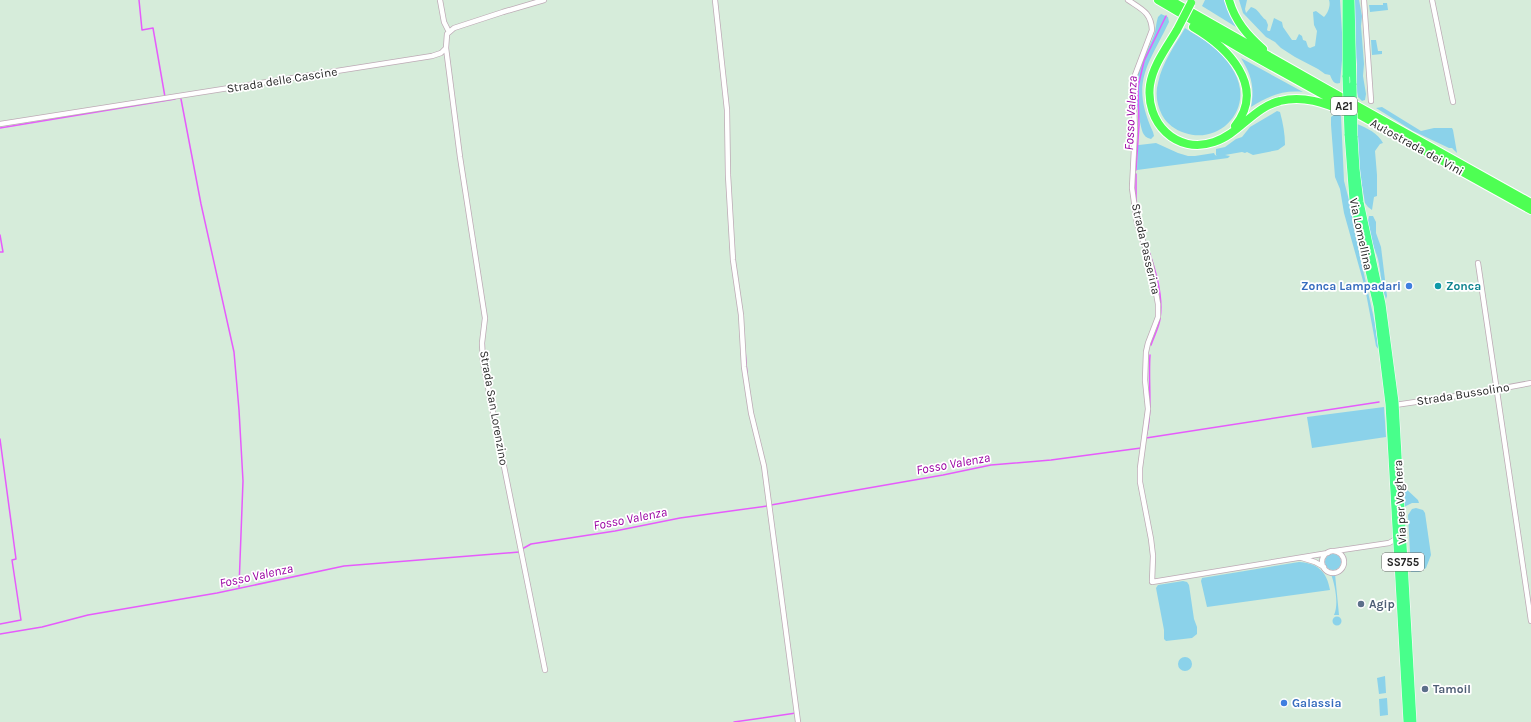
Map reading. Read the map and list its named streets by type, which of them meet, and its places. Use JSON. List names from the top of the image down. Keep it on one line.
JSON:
{"streets":{"highway":["A21","Autostrada dei Vini"],"main road":["Via Lomellina","Via per Voghera","SS755"],"street":["Strada delle Cascine","Strada Passerina","Strada Bussolino","Strada San Lorenzino"]},"crossings":[["Strada delle Cascine","Strada San Lorenzino"],["Via Lomellina","Strada Bussolino"],["Via Lomellina","Via per Voghera"],["Strada Bussolino","Via per Voghera"]],"water":["Fosso Valenza"],"places":["Zonca Lampadari","Zonca","Agip","Tamoil","Galassia"]}
